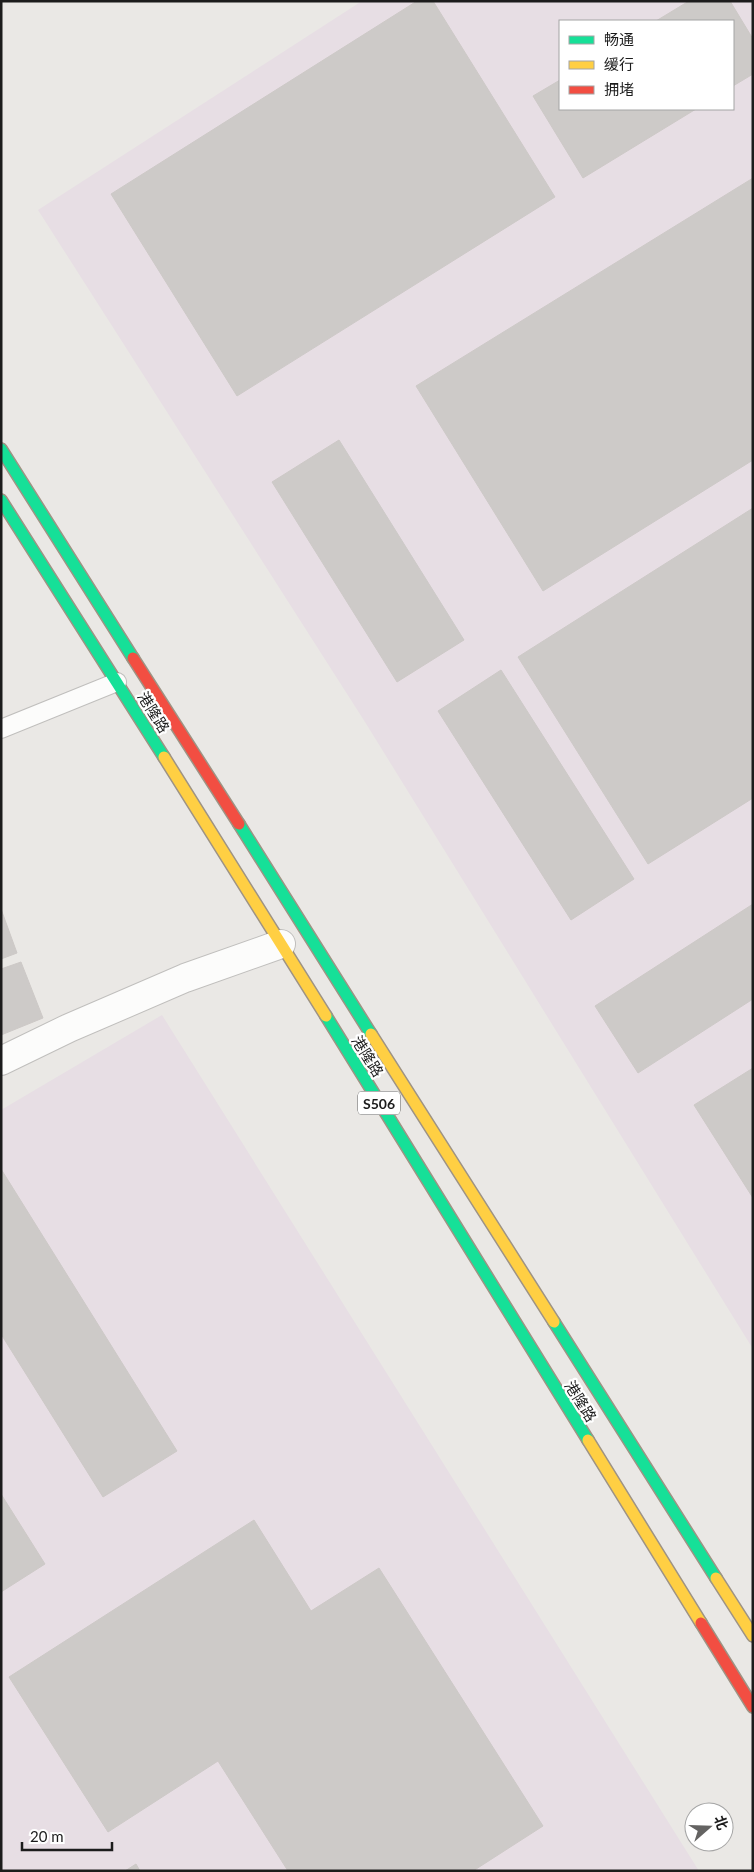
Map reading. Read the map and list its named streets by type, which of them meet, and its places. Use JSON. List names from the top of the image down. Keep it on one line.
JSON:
{"streets":{"main road":["港隆路","S506"]},"legend":["畅通","缓行","拥堵"],"scale_bar":"20 m","north":"right"}
